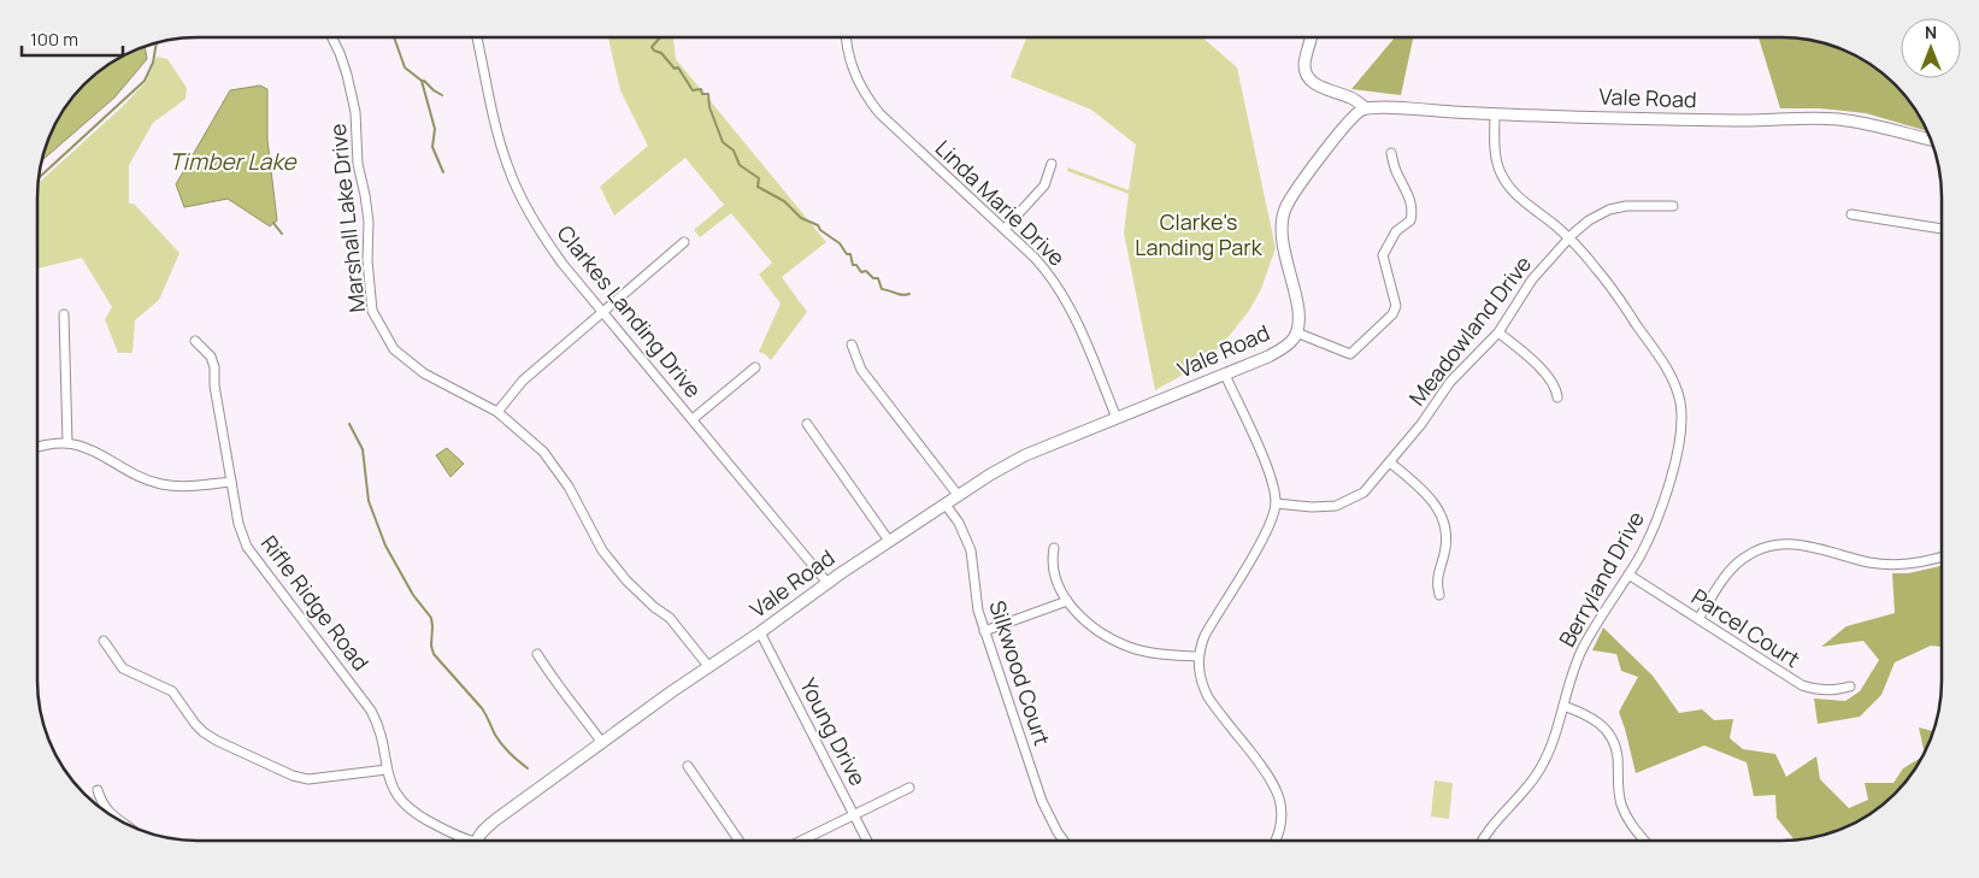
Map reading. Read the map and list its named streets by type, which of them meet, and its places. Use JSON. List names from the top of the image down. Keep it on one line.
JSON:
{"streets":{"main road":["Vale Road"],"street":["Linda Marie Drive","Marshall Lake Drive","Clarkes Landing Drive","Meadowland Drive","Berryland Drive","Rifle Ridge Road","Parcel Court","Silkwood Court","Young Drive"]},"crossings":[["Vale Road","Linda Marie Drive"],["Vale Road","Marshall Lake Drive"],["Vale Road","Clarkes Landing Drive"],["Vale Road","Berryland Drive"],["Vale Road","Silkwood Court"],["Vale Road","Young Drive"],["Meadowland Drive","Berryland Drive"],["Berryland Drive","Parcel Court"]],"water":["Timber Lake"],"parks":["Clarke's Landing Park"],"scale_bar":"100 m","north":"top"}
